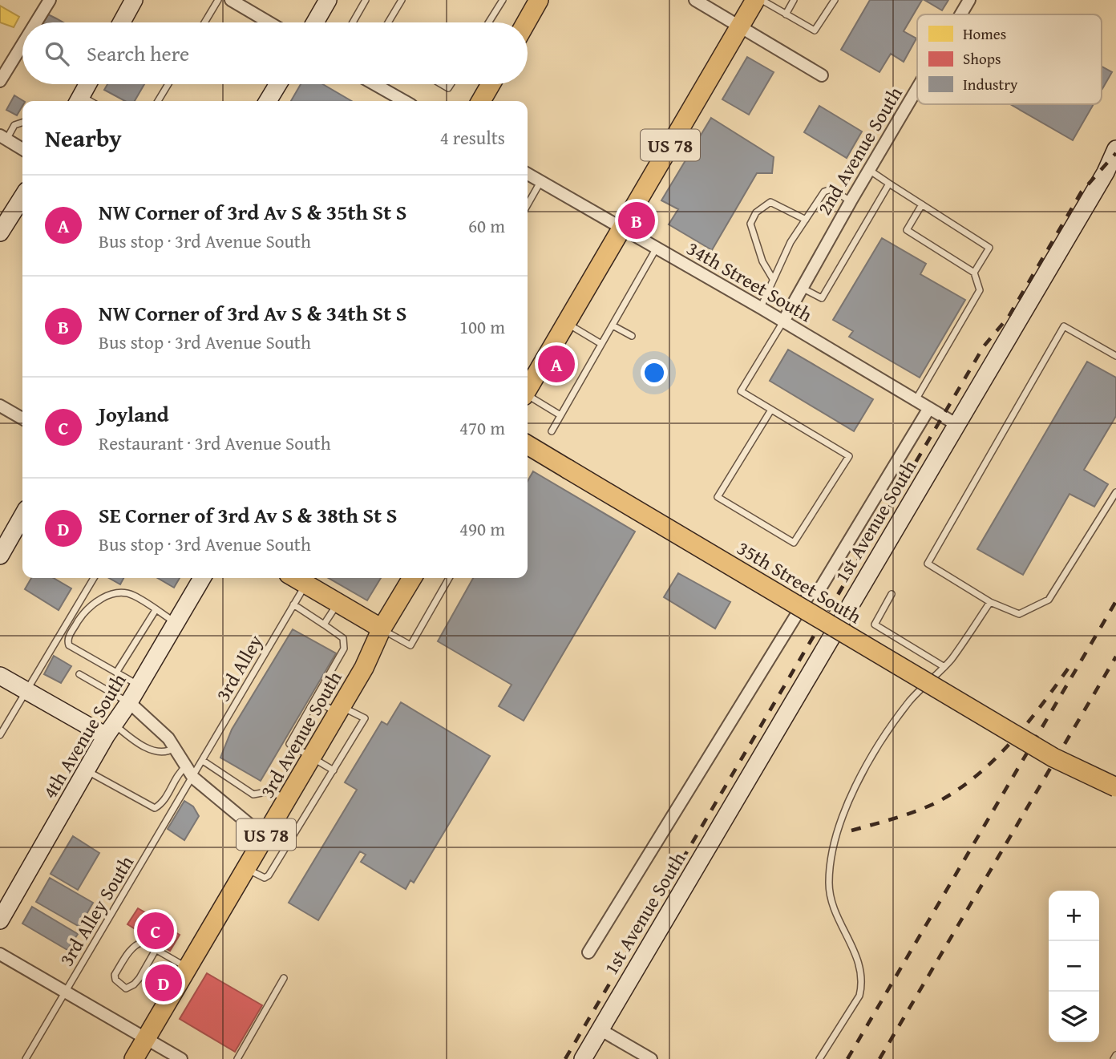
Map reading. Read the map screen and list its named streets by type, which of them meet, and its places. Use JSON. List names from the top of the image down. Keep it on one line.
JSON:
{"streets":{"main road":["US 78","35th Street South","3rd Avenue South"],"street":["2nd Avenue South","34th Street South","1st Avenue South","4th Avenue South"],"lane":["3rd Alley","3rd Alley South"]},"crossings":[["US 78","34th Street South"],["2nd Avenue South","34th Street South"],["34th Street South","1st Avenue South"],["3rd Alley","3rd Alley South"]],"legend":["Homes","Shops","Industry"],"page":{"search":"Search here","heading":["Nearby","4 results"],"list":[{"mark":"A","name":"NW Corner of 3rd Av S & 35th St S","note":"Bus stop · 3rd Avenue South","value":"60 m"},{"mark":"B","name":"NW Corner of 3rd Av S & 34th St S","note":"Bus stop · 3rd Avenue South","value":"100 m"},{"mark":"C","name":"Joyland","note":"Restaurant · 3rd Avenue South","value":"470 m"},{"mark":"D","name":"SE Corner of 3rd Av S & 38th St S","note":"Bus stop · 3rd Avenue South","value":"490 m"}],"pins":["B","A","C","D"],"map_buttons":["+","−"]}}
